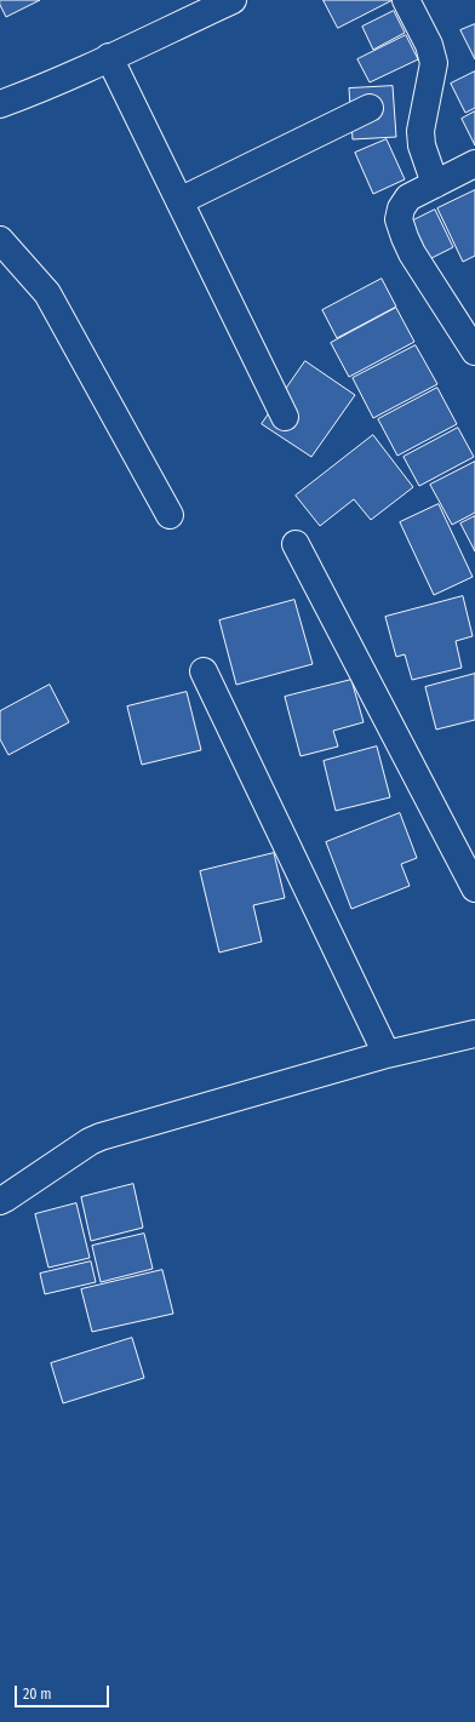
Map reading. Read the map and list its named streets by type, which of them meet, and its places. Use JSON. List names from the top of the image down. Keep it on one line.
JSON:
{"scale_bar":"20 m"}
